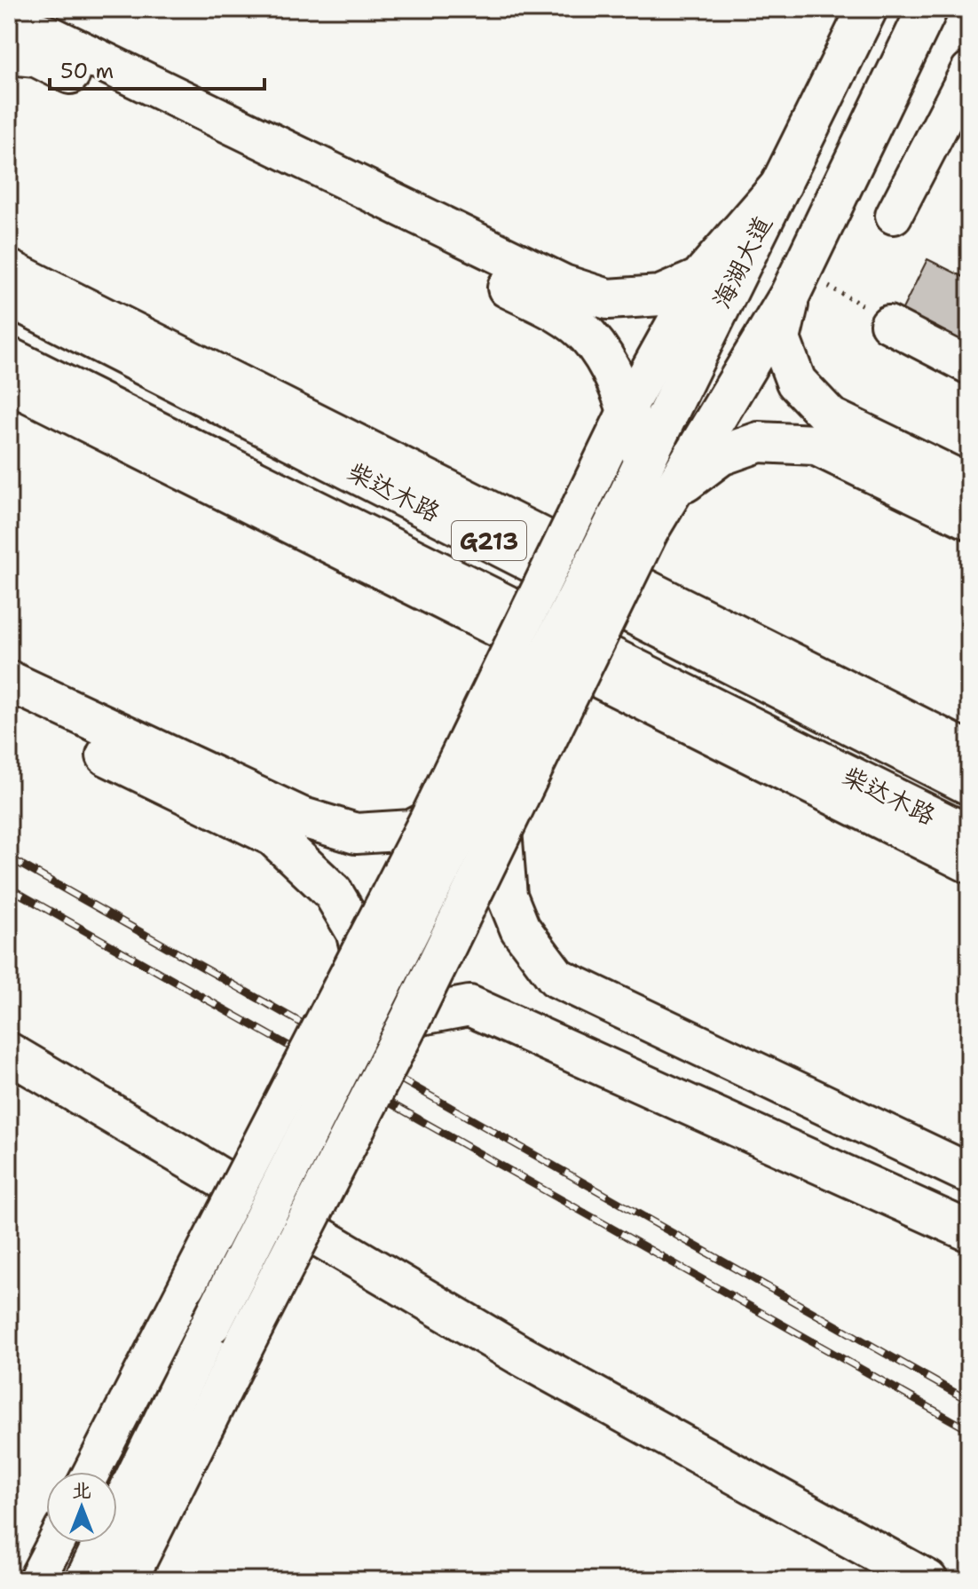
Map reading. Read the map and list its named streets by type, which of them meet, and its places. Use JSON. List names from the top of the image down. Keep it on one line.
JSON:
{"streets":{"main road":["海湖大道","柴达木路","G213"]},"scale_bar":"50 m","north":"top"}
